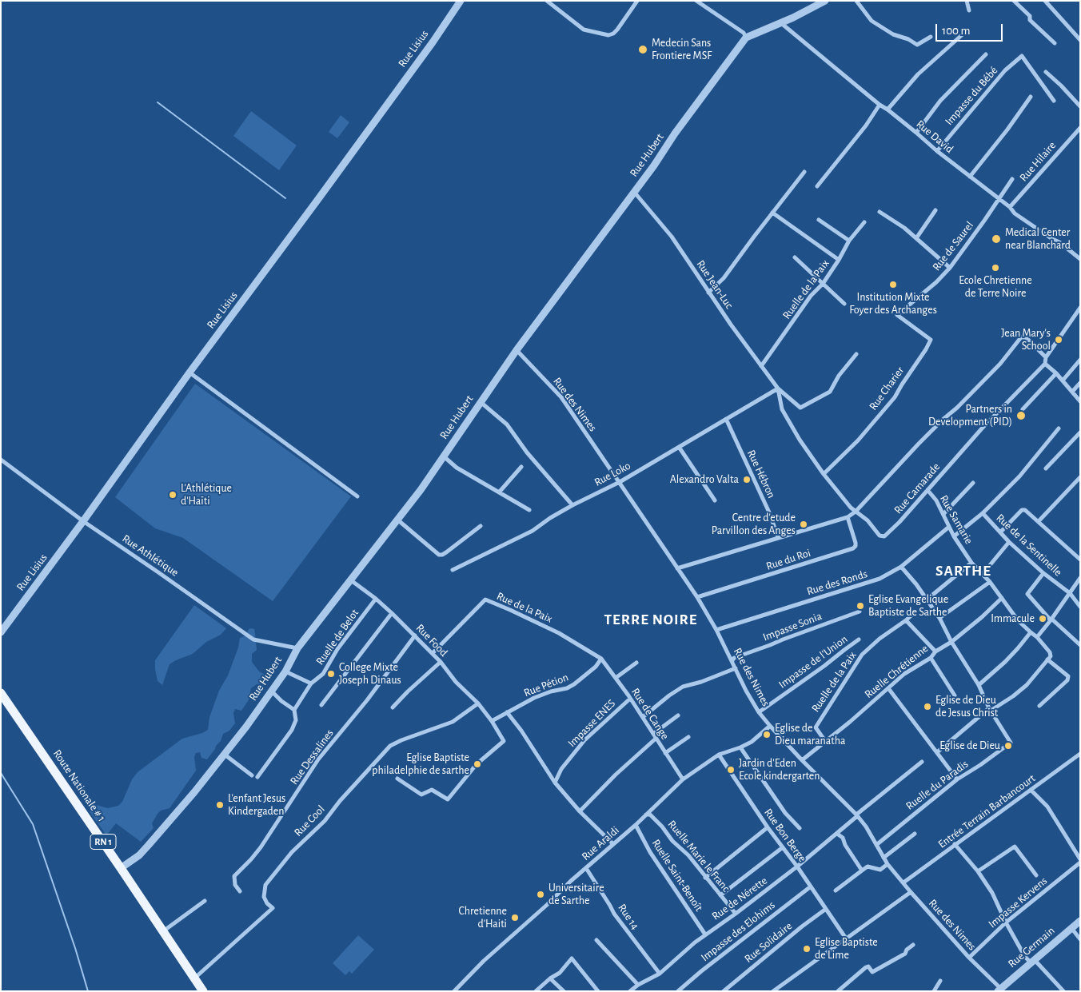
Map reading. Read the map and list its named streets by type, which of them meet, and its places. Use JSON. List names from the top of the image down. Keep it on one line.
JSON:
{"streets":{"main road":["Route Nationale # 1","RN 1"],"street":["Rue Lisius","Impasse du Bébé","Rue David","Rue Hubert","Rue Hilaire","Rue de Saurel","Rue Jean-Luc","Ruelle de la Paix","Rue Charier","Rue des Nimes","Rue Loko","Rue Hébron","Rue Camarade","Rue Samarie","Rue de la Sentinelle","Rue Athlétique","Rue du Roi","Rue des Ronds","Rue de la Paix","Impasse Sonia","Ruelle de Belot","Rue Food","Impasse de l'Union","Ruelle Chrétienne","Rue Pétion","Rue de Cange","Impasse ENES","Rue Dessalines","Ruelle du Paradis","Entrée Terrain Barbancourt","Rue Cool","Rue Bon Berge","Rue Araldi","Ruelle Marie le Franc","Ruelle Saint-Benoît","Rue de Nérette","Impasse Kervens","Rue 14","Impasse des Elohims","Rue Solidaire","Rue Germain"]},"crossings":[["Rue Lisius","Rue Athlétique"],["Impasse du Bébé","Rue David"],["Rue David","Rue Hilaire"],["Rue David","Rue de Saurel"],["Rue Hubert","Rue Jean-Luc"],["Rue Hubert","Rue des Nimes"],["Rue Hubert","Rue Athlétique"],["Rue Hubert","Rue Food"],["Rue Hubert","Route Nationale # 1"],["Rue de Saurel","Rue Charier"],["Rue Jean-Luc","Ruelle de la Paix"],["Rue Jean-Luc","Rue Loko"],["Rue Jean-Luc","Rue Camarade"],["Ruelle de la Paix","Ruelle Chrétienne"],["Rue Charier","Rue Camarade"],["Rue des Nimes","Rue Loko"],["Rue des Nimes","Rue du Roi"],["Rue des Nimes","Rue des Ronds"],["Rue des Nimes","Impasse Sonia"],["Rue des Nimes","Impasse de l'Union"],["Rue des Nimes","Ruelle Chrétienne"],["Rue des Nimes","Ruelle du Paradis"],["Rue des Nimes","Entrée Terrain Barbancourt"],["Rue des Nimes","Rue Araldi"],["Rue des Nimes","Rue de Nérette"],["Rue des Nimes","Impasse Kervens"],["Rue des Nimes","Rue Germain"],["Rue Loko","Rue Hébron"],["Rue Loko","Rue Camarade"],["Rue Camarade","Rue Samarie"],["Rue Samarie","Rue des Ronds"],["Rue Samarie","Ruelle Chrétienne"],["Rue de la Paix","Rue Food"],["Rue de la Paix","Rue Pétion"],["Rue de la Paix","Rue de Cange"],["Ruelle de Belot","Rue Food"],["Rue Food","Rue Pétion"],["Rue Food","Rue Dessalines"],["Rue Food","Rue Cool"],["Rue Pétion","Rue de Cange"],["Rue de Cange","Impasse ENES"],["Rue de Cange","Rue Araldi"],["Route Nationale # 1","Rue Cool"],["Rue Bon Berge","Rue Araldi"],["Rue Bon Berge","Rue de Nérette"],["Rue Bon Berge","Impasse des Elohims"],["Rue Bon Berge","Rue Solidaire"],["Rue Araldi","Ruelle Marie le Franc"],["Rue Araldi","Ruelle Saint-Benoît"],["Rue Araldi","Rue 14"],["Ruelle Marie le Franc","Rue de Nérette"],["Ruelle Saint-Benoît","Rue de Nérette"],["Rue de Nérette","Rue 14"]],"districts":["SARTHE","TERRE NOIRE"],"places":["Medecin Sans Frontiere MSF","Medical Center near Blanchard","Ecole Chretienne de Terre Noire","Institution Mixte Foyer des Archanges","Jean Mary's School","Partners in Development (PID)","Alexandro Valta","L'Athlétique d'Haïti","Centre d'etude Parvillon des Anges","Eglise Evangelique Baptiste de Sarthe","Immacule","College Mixte Joseph Dinaus","Eglise de Dieu de Jesus Christ","Eglise de Dieu maranatha","Eglise de Dieu","Eglise Baptiste philadelphie de sarthe","Jardin d'Eden Ecole kindergarten","L'enfant Jesus Kindergaden","Universitaire de Sarthe","Chretienne d'Haiti","Eglise Baptiste de Lime"],"scale_bar":"100 m"}
